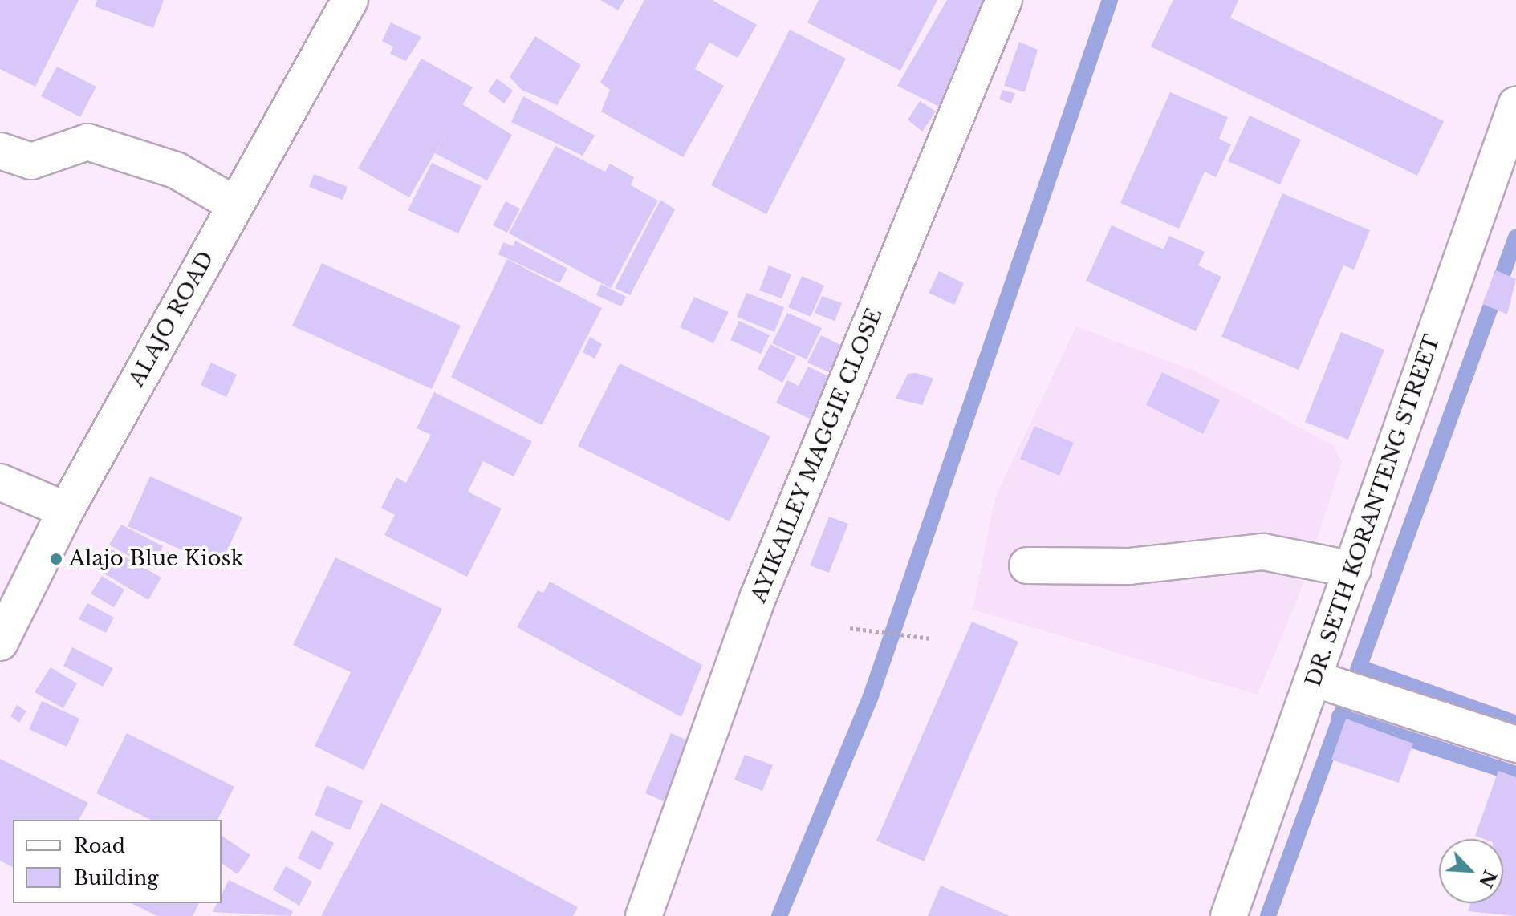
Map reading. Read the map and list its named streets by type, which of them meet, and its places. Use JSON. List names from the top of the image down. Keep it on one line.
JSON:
{"streets":{"street":["ALAJO ROAD","AYIKAILEY MAGGIE CLOSE","DR. SETH KORANTENG STREET"]},"places":["Alajo Blue Kiosk"],"legend":["Road","Building"],"north":"bottom right"}
